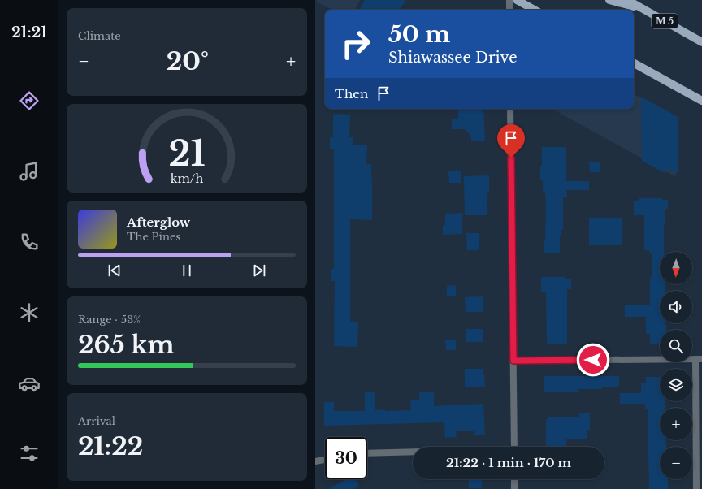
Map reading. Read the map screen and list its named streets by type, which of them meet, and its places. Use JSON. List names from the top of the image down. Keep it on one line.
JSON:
{"streets":{"main road":["M 5"]},"north":"bottom","page":{"tabs":"21:21","tile":["Climate",["Range · 53%","265 km"],["Arrival","21:22"]],"turn":["50 m","Shiawassee Drive"],"heat":["−","20°","+"],"then":"Then","song":["Afterglow","The Pines"],"map_buttons":["+","−"],"limit":"30","trip":"21:22 · 1 min · 170 m","gauge":["21","km/h"]}}
